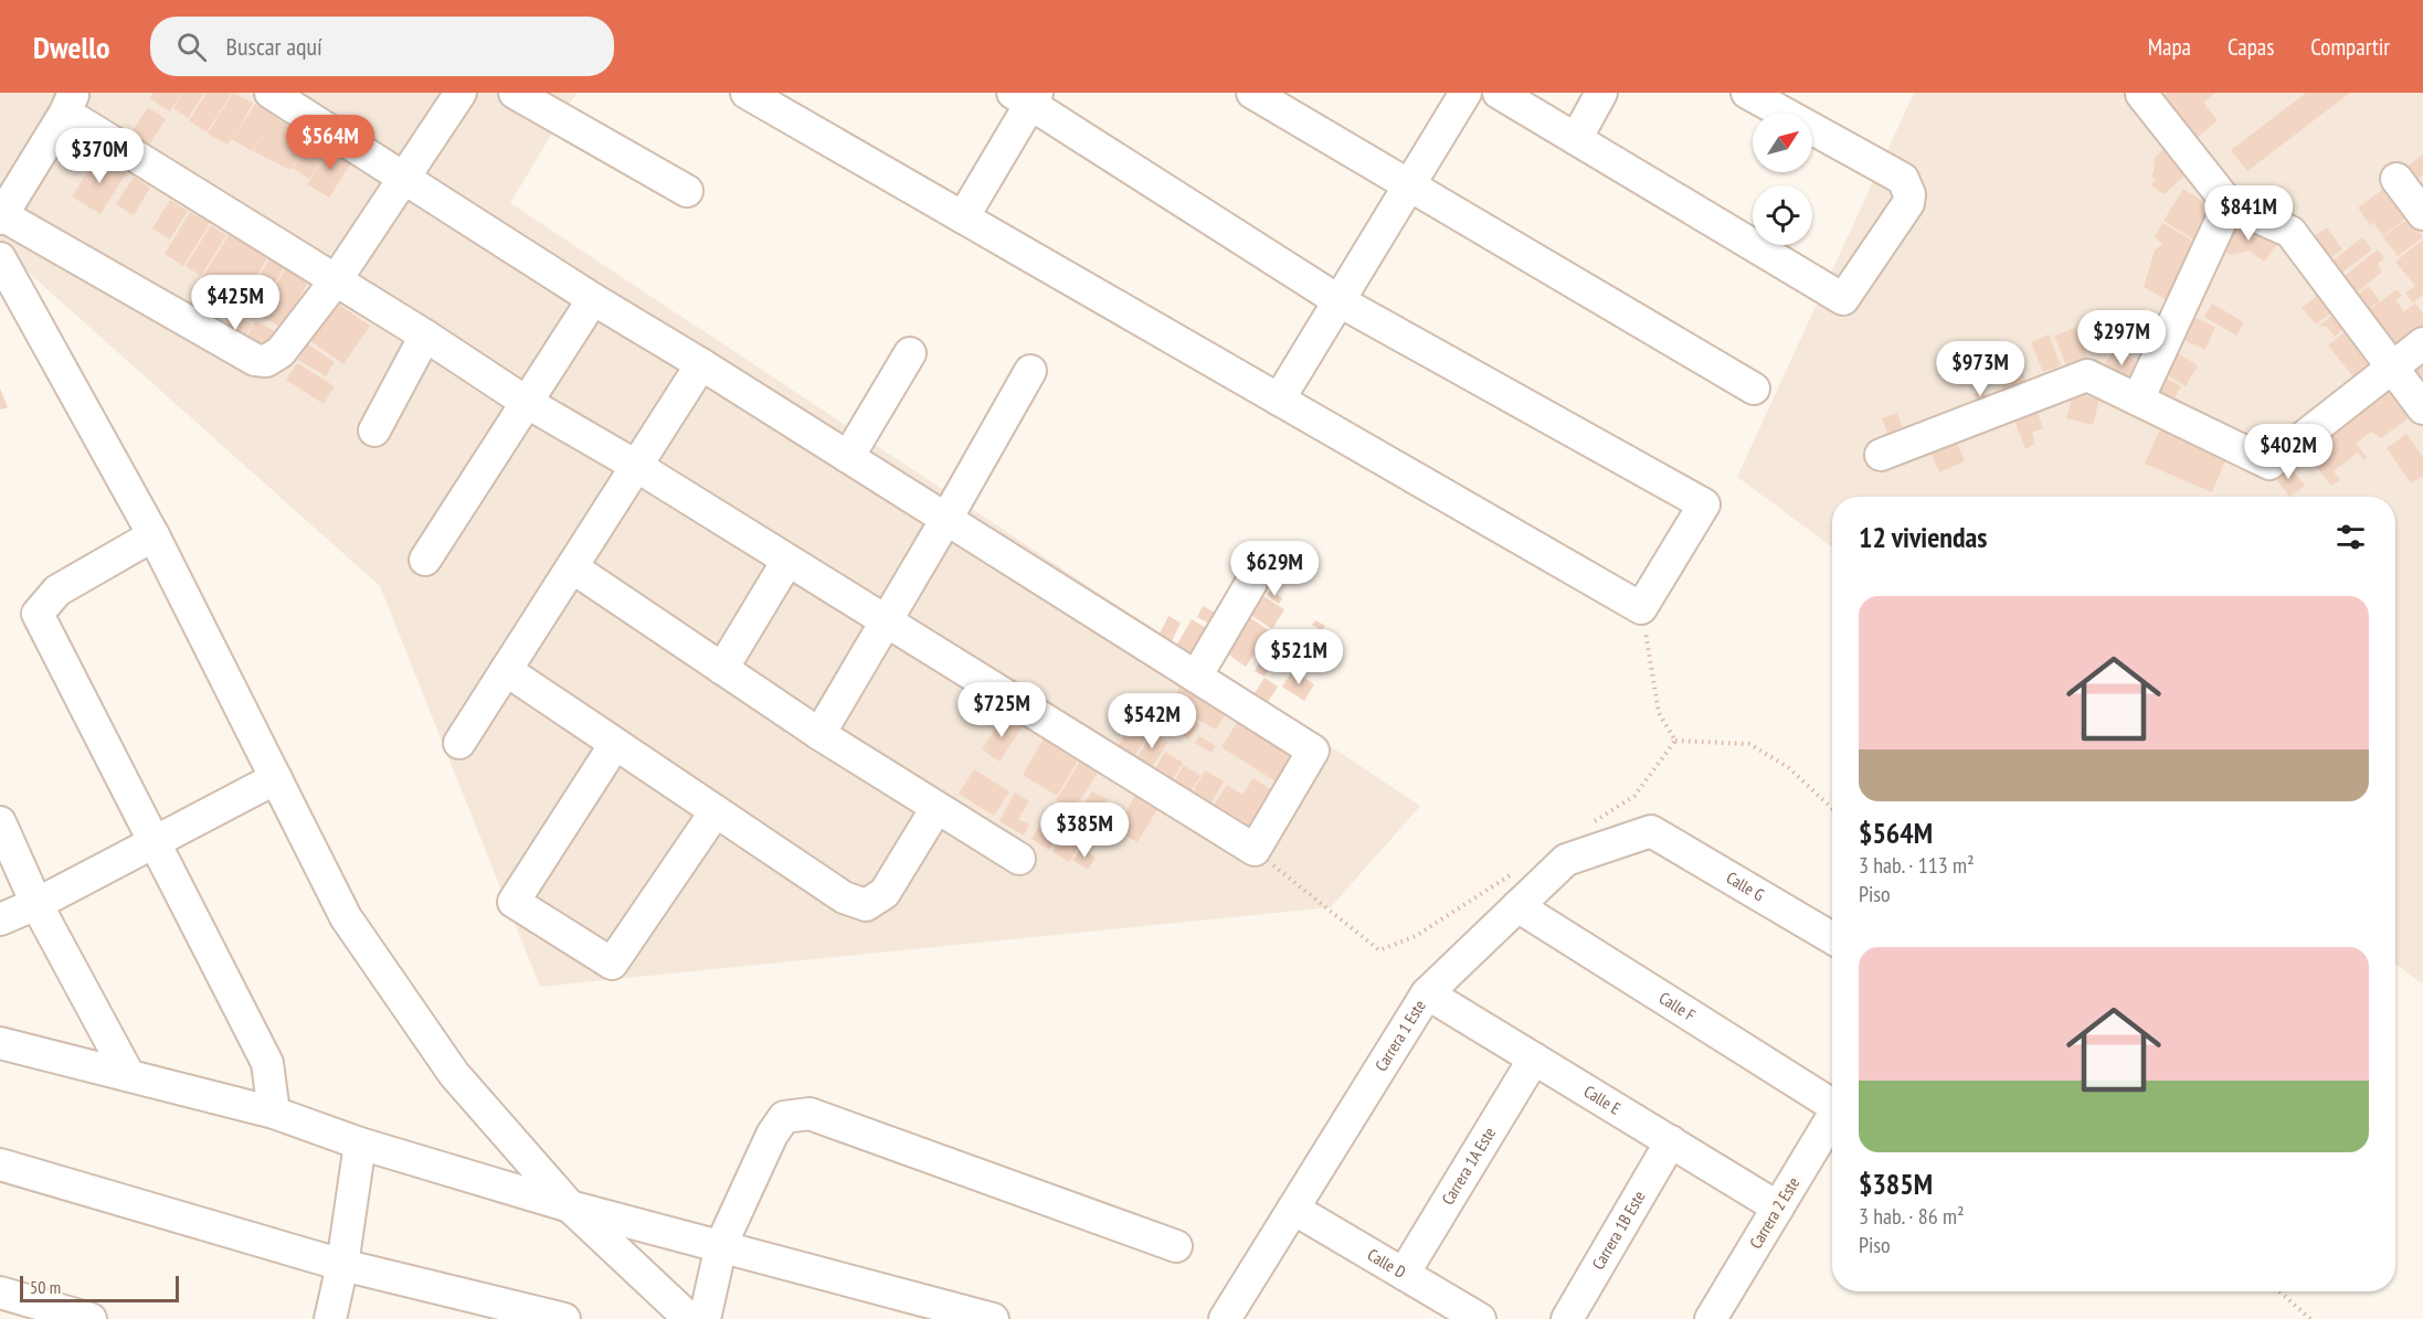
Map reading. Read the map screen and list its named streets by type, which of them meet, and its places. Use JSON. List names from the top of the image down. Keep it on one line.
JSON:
{"streets":{"street":["Calle G","Calle F","Carrera 1 Este","Calle E","Carrera 1A Este","Carrera 2 Este","Carrera 1B Este","Calle D"]},"crossings":[["Calle G","Carrera 1 Este"],["Calle F","Carrera 1 Este"],["Carrera 1 Este","Calle E"],["Carrera 1 Este","Calle D"],["Calle E","Carrera 1A Este"],["Calle E","Carrera 2 Este"],["Calle E","Carrera 1B Este"],["Carrera 1A Este","Calle D"]],"scale_bar":"50 m","north":"top right","page":{"header":"Dwello","search":"Buscar aquí","nav":["Mapa","Capas","Compartir"],"price":["$564M","$370M","$841M","$425M","$297M","$973M","$402M","$629M","$521M","$725M","$542M","$385M"],"heading":"12 viviendas","list":[{"name":"$564M","note":"3 hab. · 113 m² · Piso"},{"name":"$385M","note":"3 hab. · 86 m² · Piso"}],"scale":"50 m"}}
